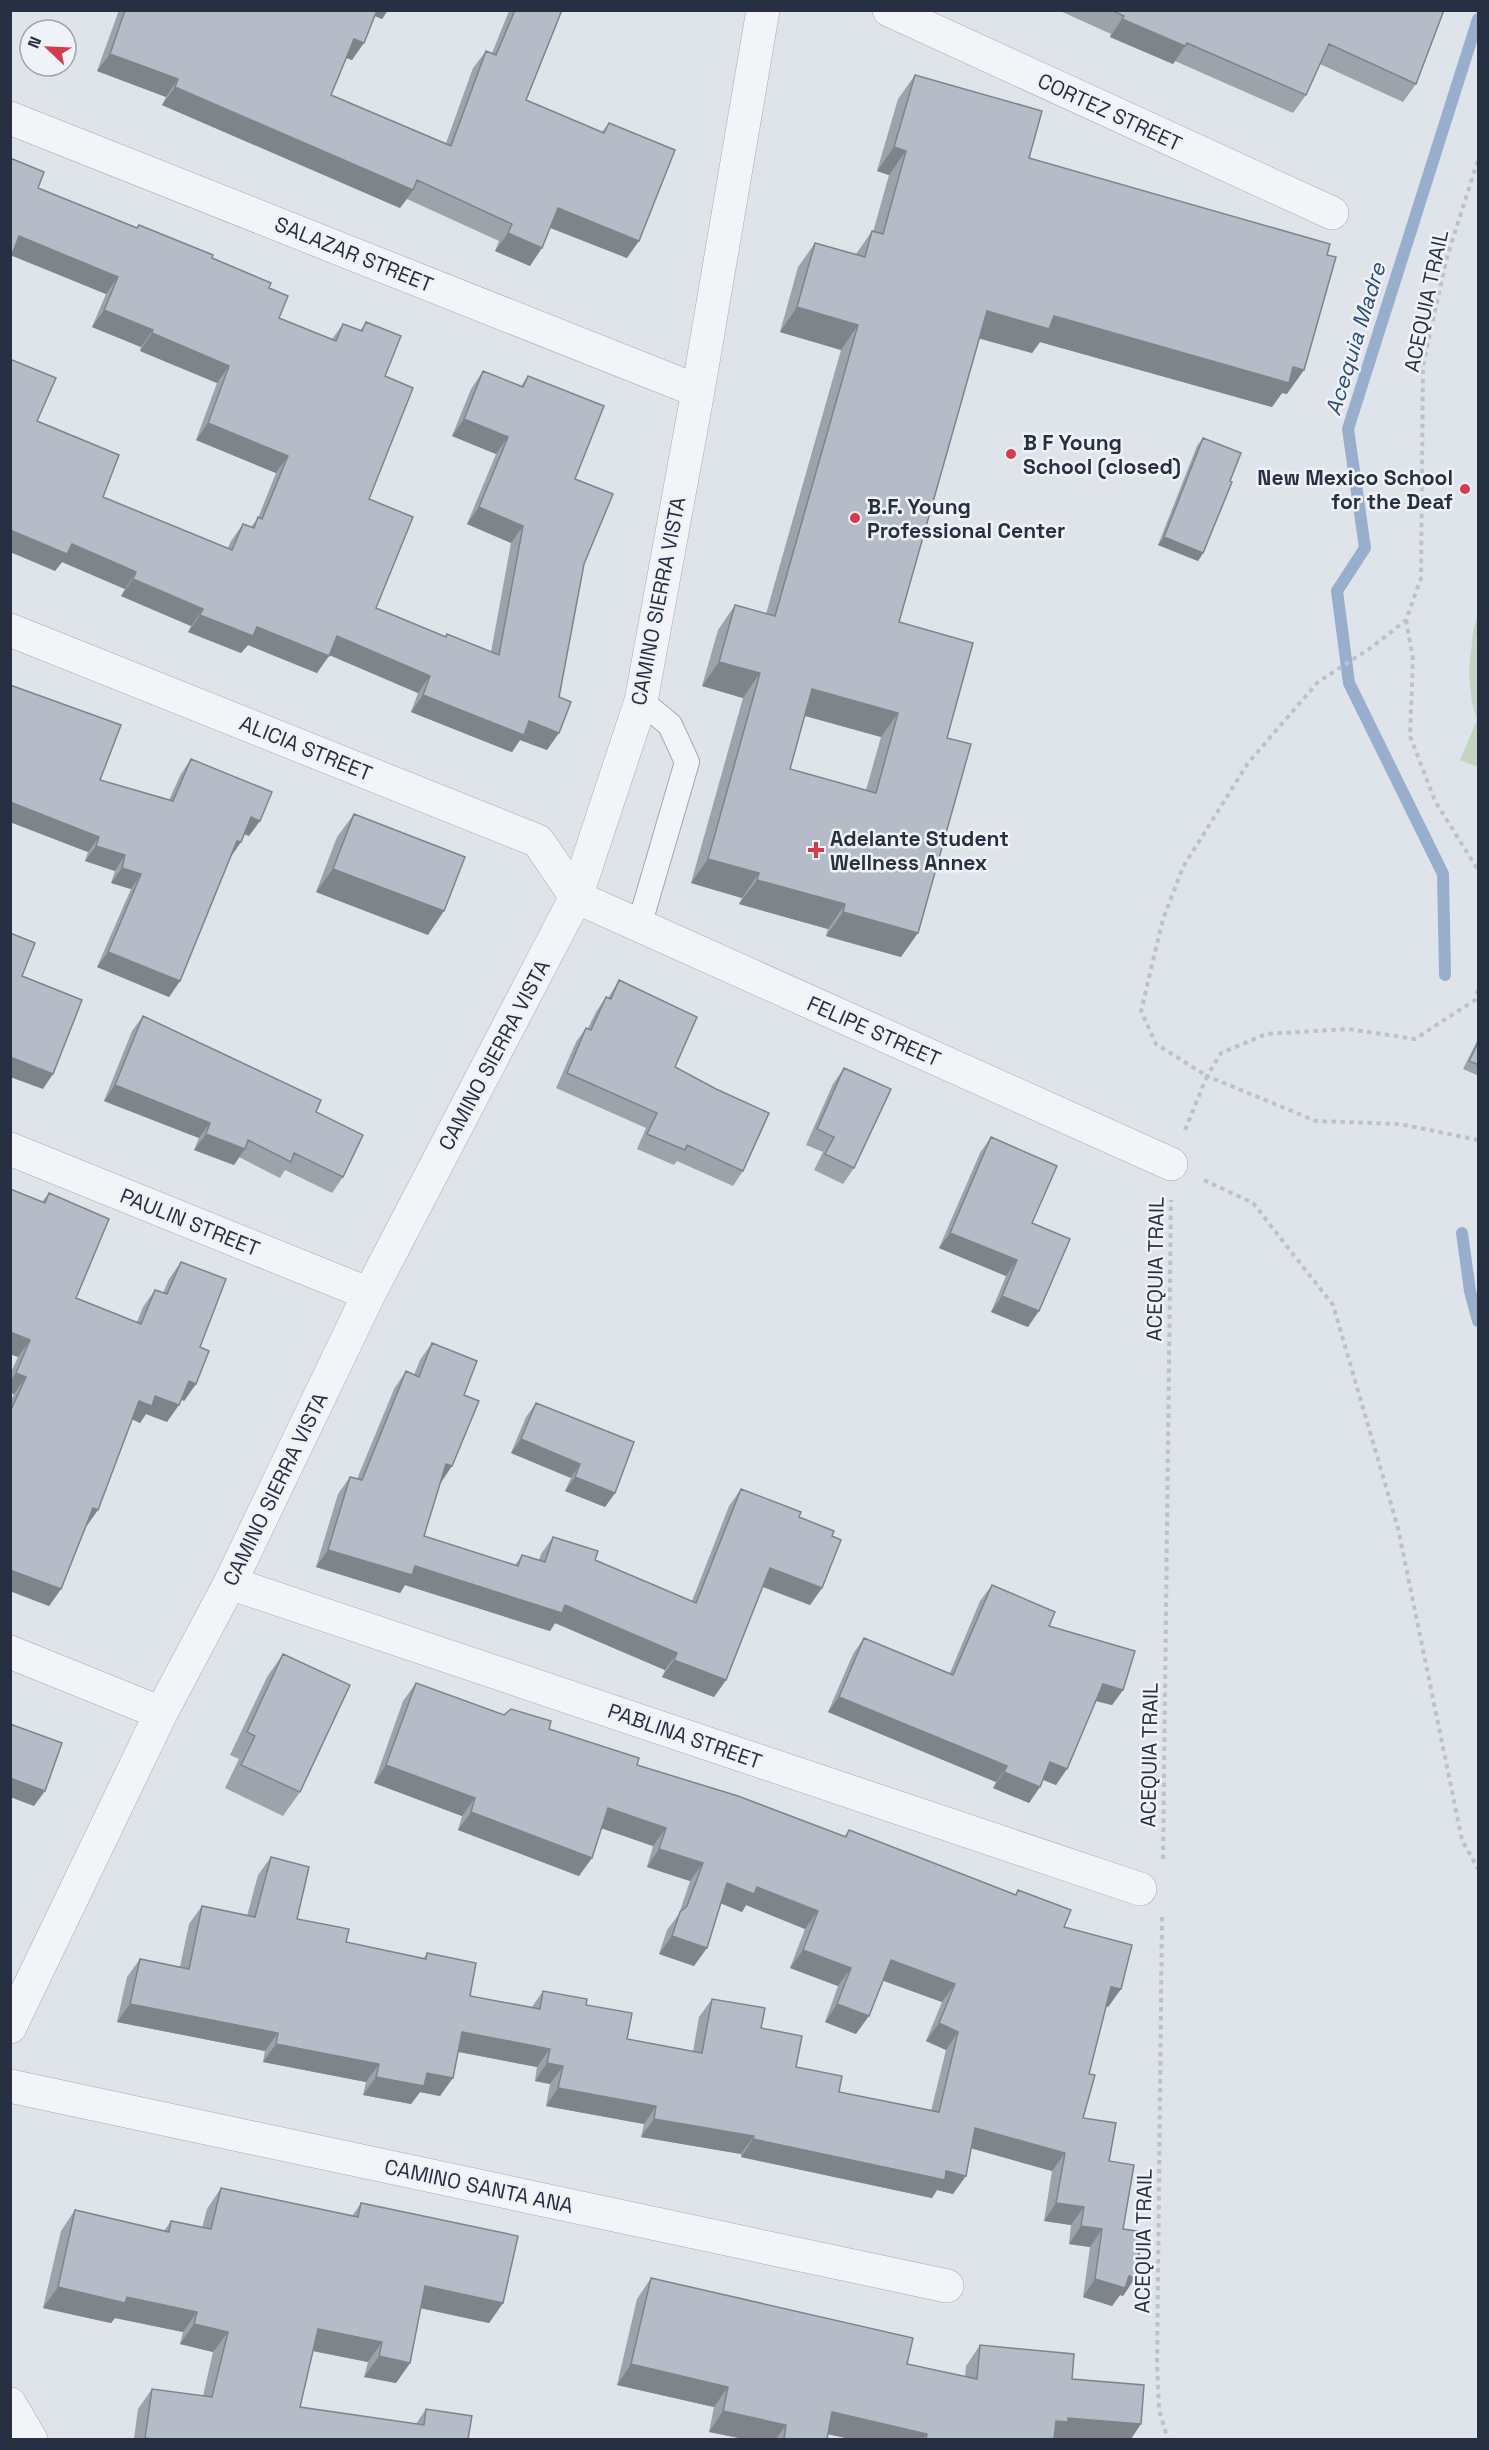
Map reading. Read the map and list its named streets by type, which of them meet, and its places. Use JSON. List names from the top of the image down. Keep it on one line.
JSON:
{"streets":{"street":["CORTEZ STREET","SALAZAR STREET","CAMINO SIERRA VISTA","ALICIA STREET","FELIPE STREET","PAULIN STREET","PABLINA STREET","CAMINO SANTA ANA"],"path":["ACEQUIA TRAIL"]},"crossings":[["SALAZAR STREET","CAMINO SIERRA VISTA"],["ACEQUIA TRAIL","FELIPE STREET"],["CAMINO SIERRA VISTA","ALICIA STREET"],["CAMINO SIERRA VISTA","FELIPE STREET"],["CAMINO SIERRA VISTA","PAULIN STREET"],["CAMINO SIERRA VISTA","PABLINA STREET"],["ALICIA STREET","FELIPE STREET"]],"water":["Acequia Madre"],"places":{"other":["B F Young School (closed)","New Mexico School for the Deaf","B.F. Young Professional Center"],"health":["Adelante Student Wellness Annex"]},"north":"top left"}
